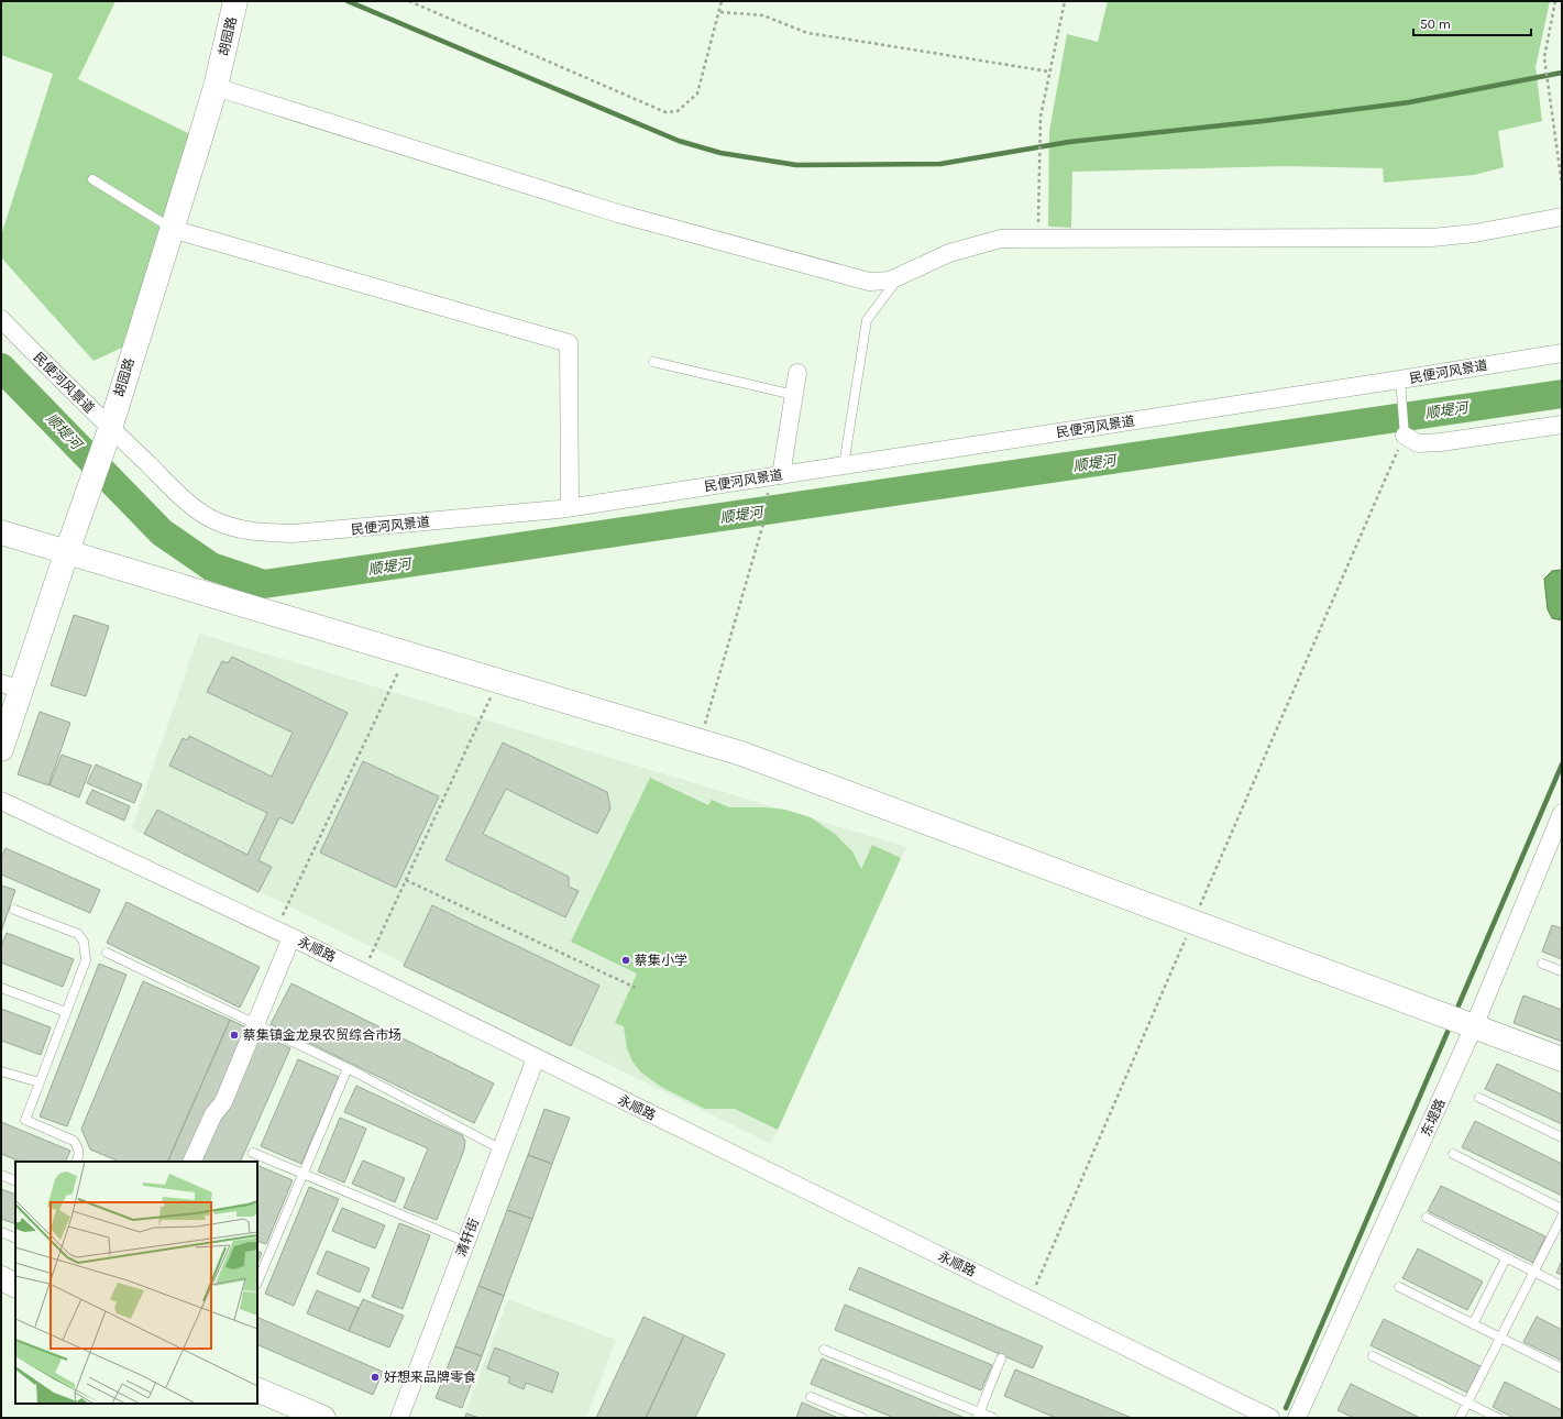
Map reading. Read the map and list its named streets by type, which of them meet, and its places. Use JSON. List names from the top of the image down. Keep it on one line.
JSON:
{"streets":{"street":["胡园路","民便河风景道","永顺路","东堤路","清轩街"]},"crossings":[["胡园路","民便河风景道"],["永顺路","清轩街"]],"water":["顺堤河"],"places":["蔡集小学","蔡集镇金龙泉农贸综合市场","好想来品牌零食"],"scale_bar":"50 m"}
